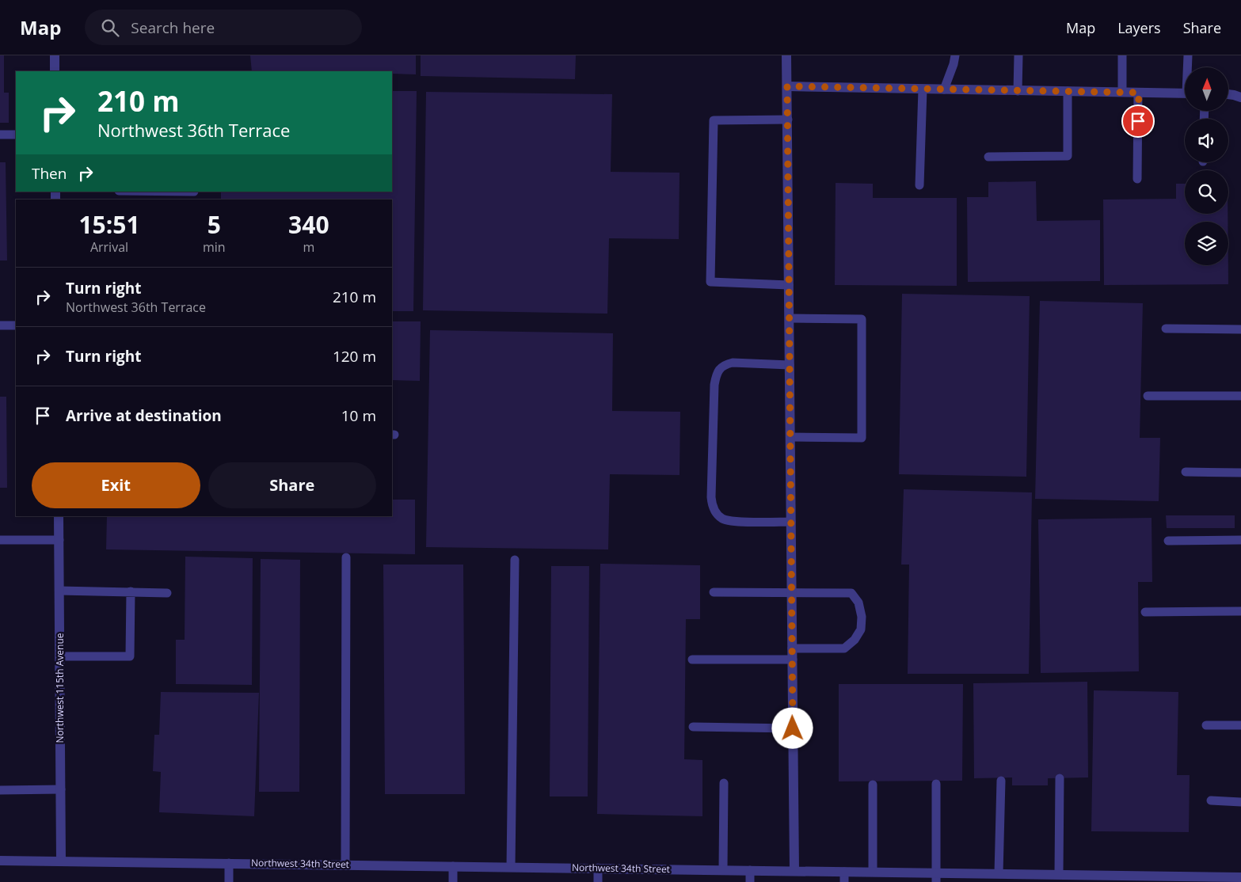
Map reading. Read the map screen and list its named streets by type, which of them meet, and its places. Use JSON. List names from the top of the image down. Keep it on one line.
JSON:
{"streets":{"street":["Northwest 115th Avenue","Northwest 34th Street"]},"crossings":[["Northwest 115th Avenue","Northwest 34th Street"]],"north":"top","page":{"header":"Map","search":"Search here","nav":["Map","Layers","Share"],"turn":["210 m","Northwest 36th Terrace"],"then":"Then","eta":["15:51","Arrival","5","min","340","m"],"list":[{"name":"Turn right","note":"Northwest 36th Terrace","value":"210 m"},{"name":"Turn right","value":"120 m"},{"name":"Arrive at destination","value":"10 m"}],"buttons":["Exit","Share"]}}
